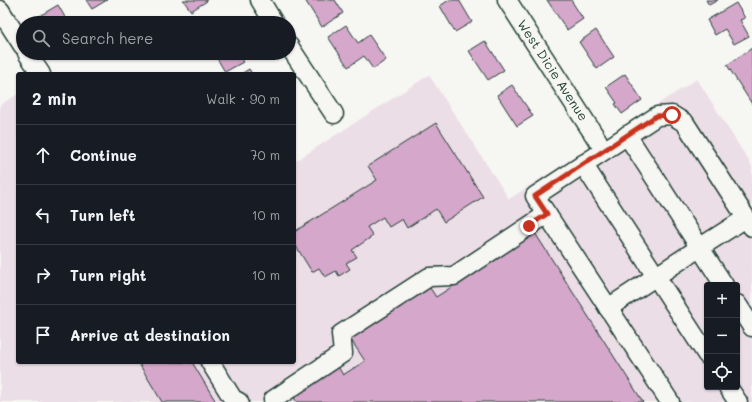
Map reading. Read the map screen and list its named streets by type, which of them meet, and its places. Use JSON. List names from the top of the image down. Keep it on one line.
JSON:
{"streets":{"street":["West Dicie Avenue"]},"page":{"search":"Search here","heading":["2 min","Walk · 90 m"],"list":[["Continue","70 m"],["Turn left","10 m"],["Turn right","10 m"],"Arrive at destination"],"map_buttons":["+","−"]}}
